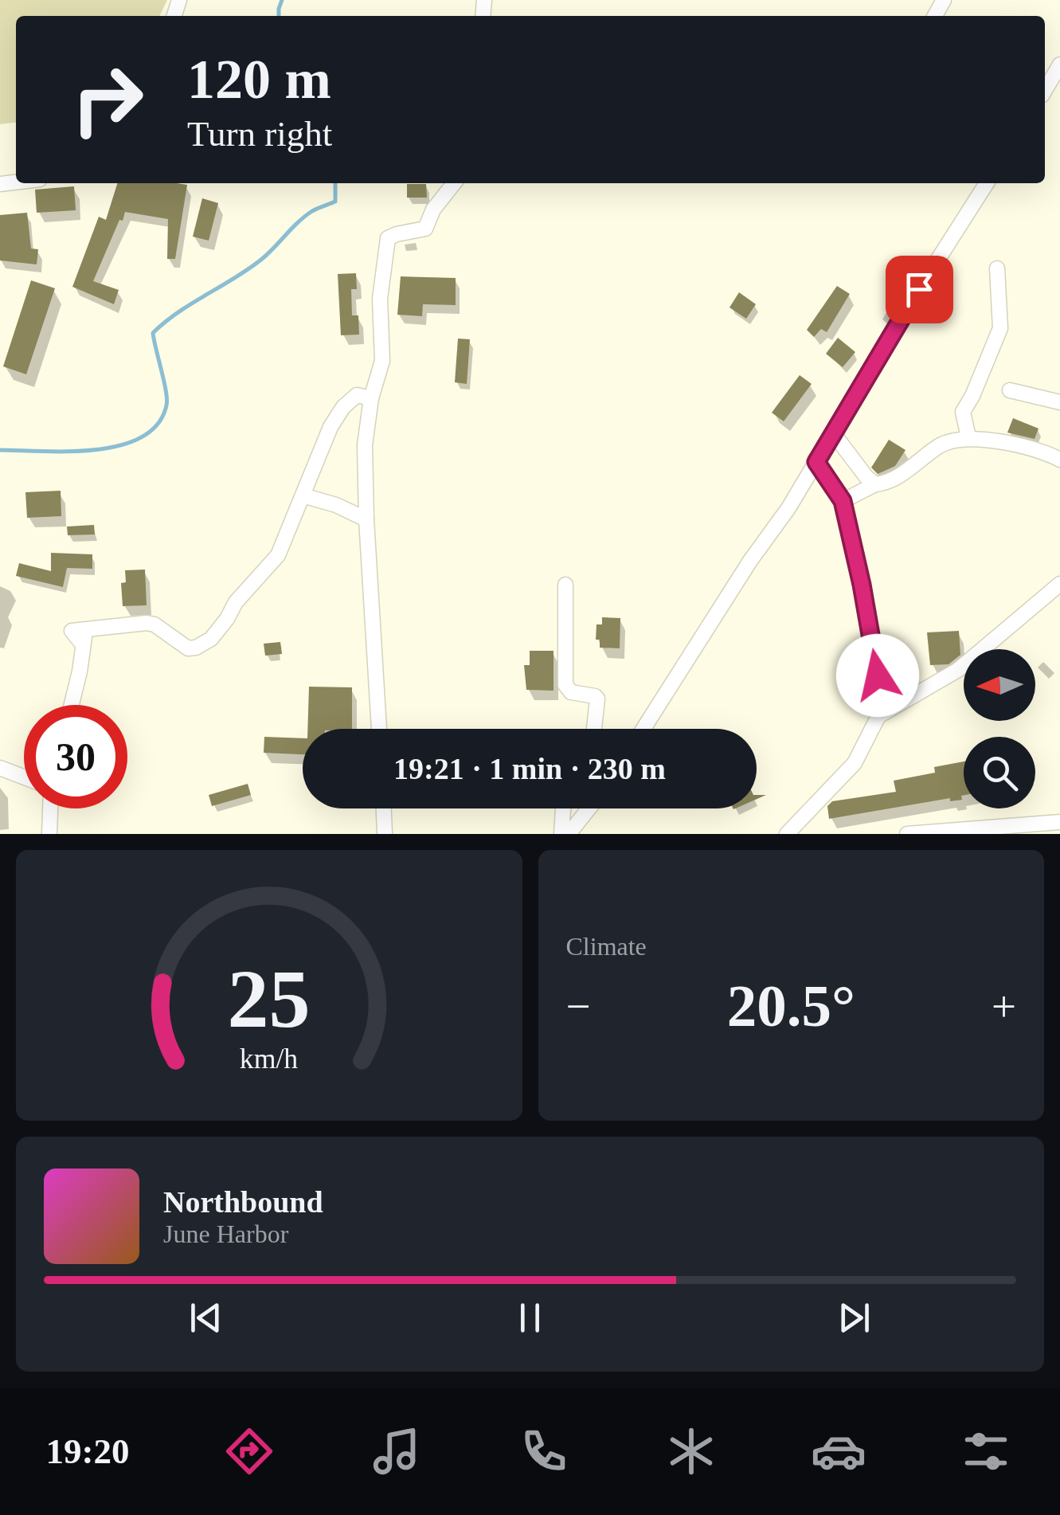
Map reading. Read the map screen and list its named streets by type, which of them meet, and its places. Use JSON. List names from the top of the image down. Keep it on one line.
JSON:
{"north":"left","page":{"turn":["120 m","Turn right"],"limit":"30","trip":"19:21 · 1 min · 230 m","tile":"Climate","heat":["−","20.5°","+"],"song":["Northbound","June Harbor"],"tabs":"19:20","gauge":["25","km/h"]}}
